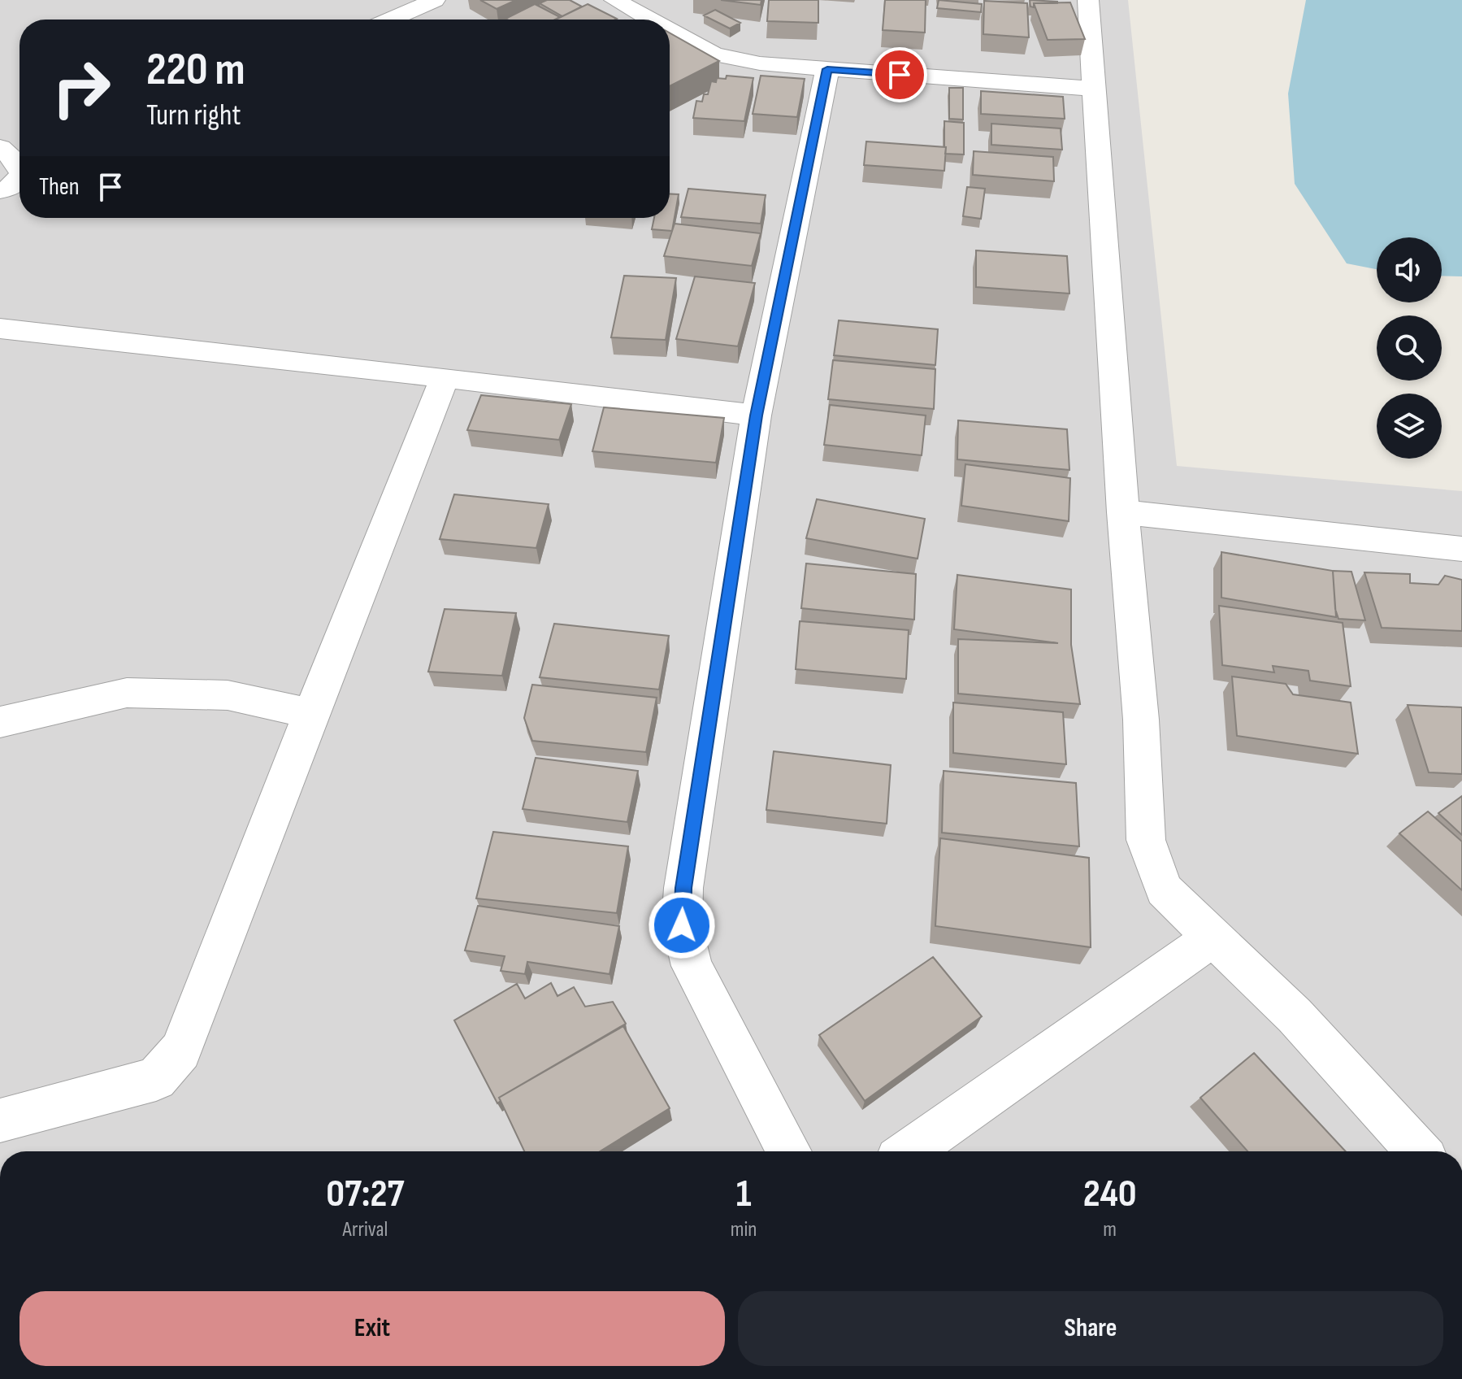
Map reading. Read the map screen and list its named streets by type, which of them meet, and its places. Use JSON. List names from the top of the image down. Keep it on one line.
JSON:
{"page":{"turn":["220 m","Turn right"],"then":"Then","eta":["07:27","Arrival","1","min","240","m"],"buttons":["Exit","Share"]}}
